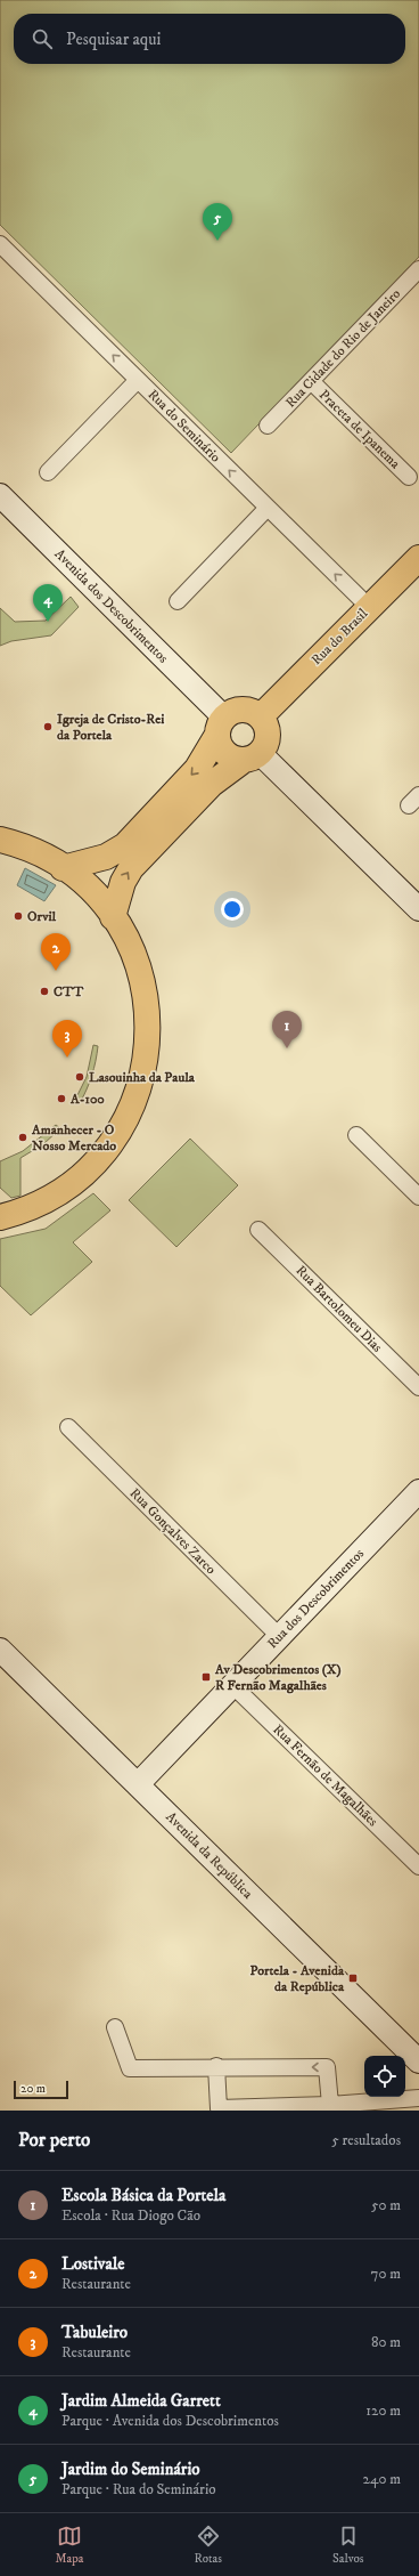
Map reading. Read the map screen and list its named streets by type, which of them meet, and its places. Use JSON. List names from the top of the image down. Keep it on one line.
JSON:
{"streets":{"main road":["Rua do Brasil"],"street":["Rua Cidade do Rio de Janeiro","Rua do Seminário","Praceta de Ipanema","Avenida dos Descobrimentos","Rua Bartolomeu Dias","Rua Gonçalves Zarco","Rua dos Descobrimentos","Rua Fernão de Magalhães","Avenida da República"]},"crossings":[["Rua Cidade do Rio de Janeiro","Praceta de Ipanema"],["Rua do Seminário","Rua do Brasil"],["Avenida dos Descobrimentos","Rua do Brasil"],["Rua Gonçalves Zarco","Rua dos Descobrimentos"],["Rua dos Descobrimentos","Rua Fernão de Magalhães"],["Rua dos Descobrimentos","Avenida da República"]],"one_way":["Rua do Seminário"],"places":{"other":["Igreja de Cristo-Rei da Portela","Orvil","CTT","Lasouinha da Paula","A-100","Amanhecer - O Nosso Mercado"],"transit":["Av Descobrimentos (X) R Fernão Magalhães","Portela - Avenida da República"]},"scale_bar":"20 m","page":{"search":"Pesquisar aqui","pins":["5","4","2","1","3"],"scale":"20 m","heading":["Por perto","5 resultados"],"list":[{"mark":"1","name":"Escola Básica da Portela","note":"Escola · Rua Diogo Cão","value":"50 m"},{"mark":"2","name":"Lostivale","note":"Restaurante","value":"70 m"},{"mark":"3","name":"Tabuleiro","note":"Restaurante","value":"80 m"},{"mark":"4","name":"Jardim Almeida Garrett","note":"Parque · Avenida dos Descobrimentos","value":"120 m"},{"mark":"5","name":"Jardim do Seminário","note":"Parque · Rua do Seminário","value":"240 m"}],"nav":["Mapa","Rotas","Salvos"]}}
